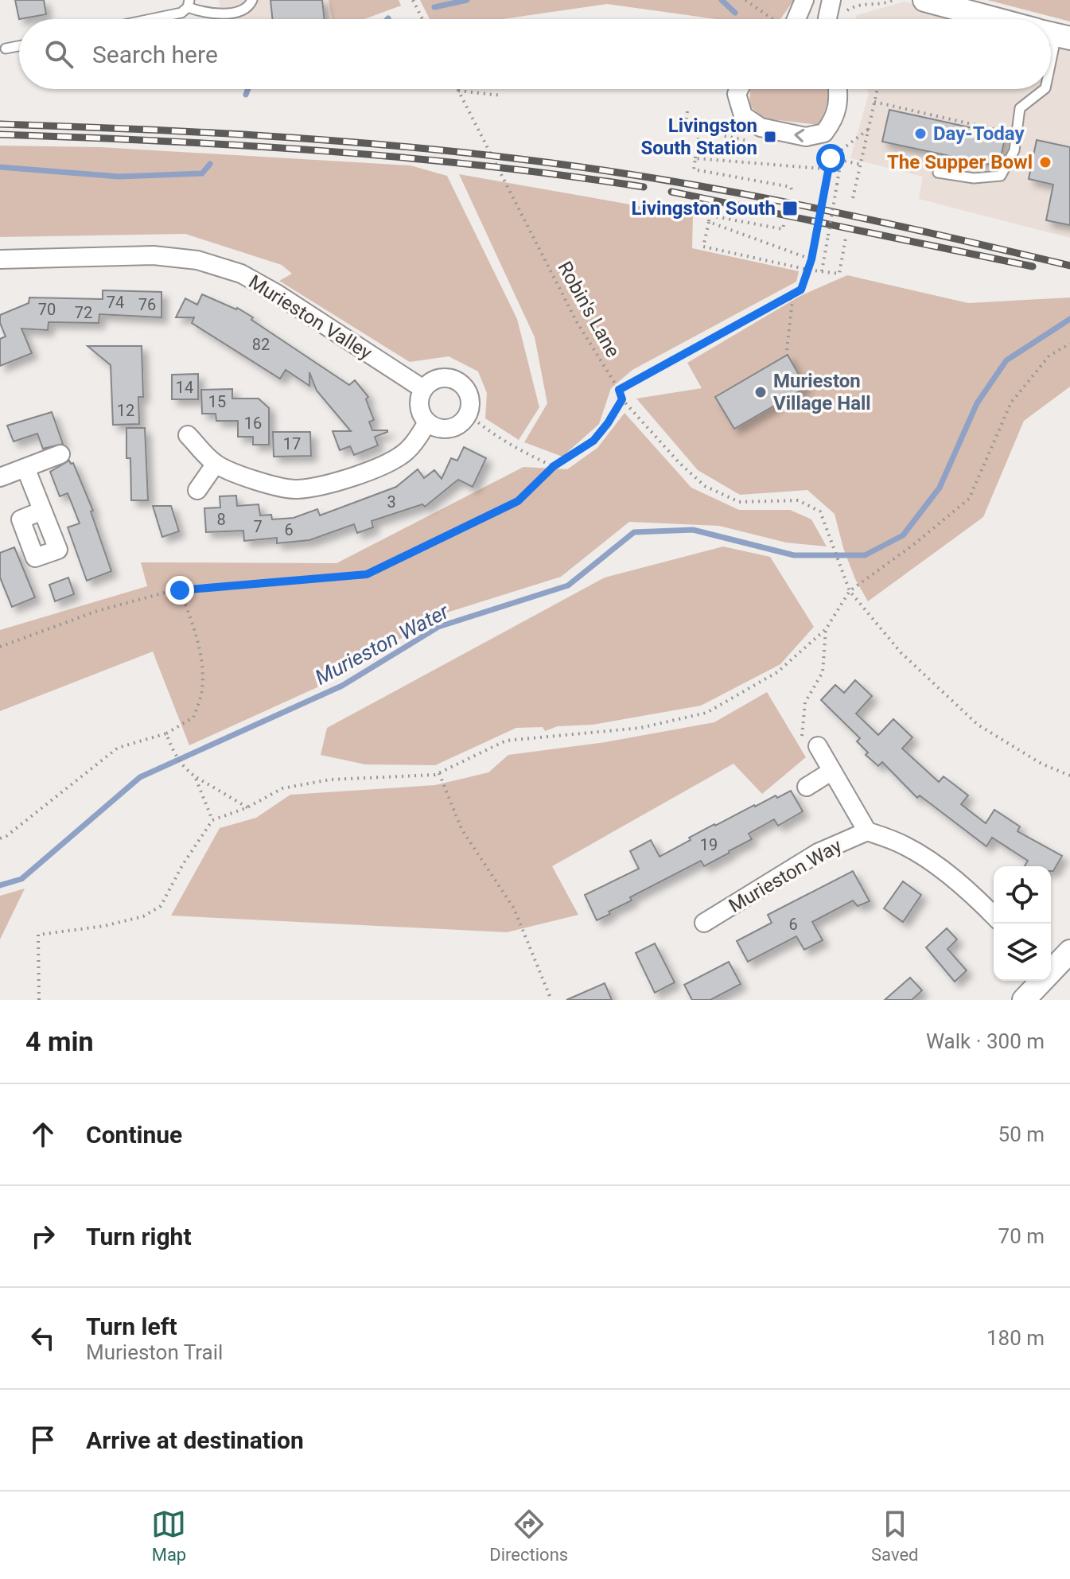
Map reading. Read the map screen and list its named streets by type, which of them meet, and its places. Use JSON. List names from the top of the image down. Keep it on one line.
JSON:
{"streets":{"street":["Murieston Valley","Murieston Way"],"path":["Robin's Lane"]},"water":["Murieston Water"],"places":{"other":["Day-Today","The Supper Bowl","Murieston Village Hall"],"transit":["Livingston South Station","Livingston South"]},"house_numbers":["74","76","70","72","82","14","15","12","16","17","3","8","7","6","19","6"],"page":{"search":"Search here","heading":["4 min","Walk · 300 m"],"list":[["Continue","50 m"],["Turn right","70 m"],["Turn left","Murieston Trail","180 m"],"Arrive at destination"],"nav":["Map","Directions","Saved"]}}
